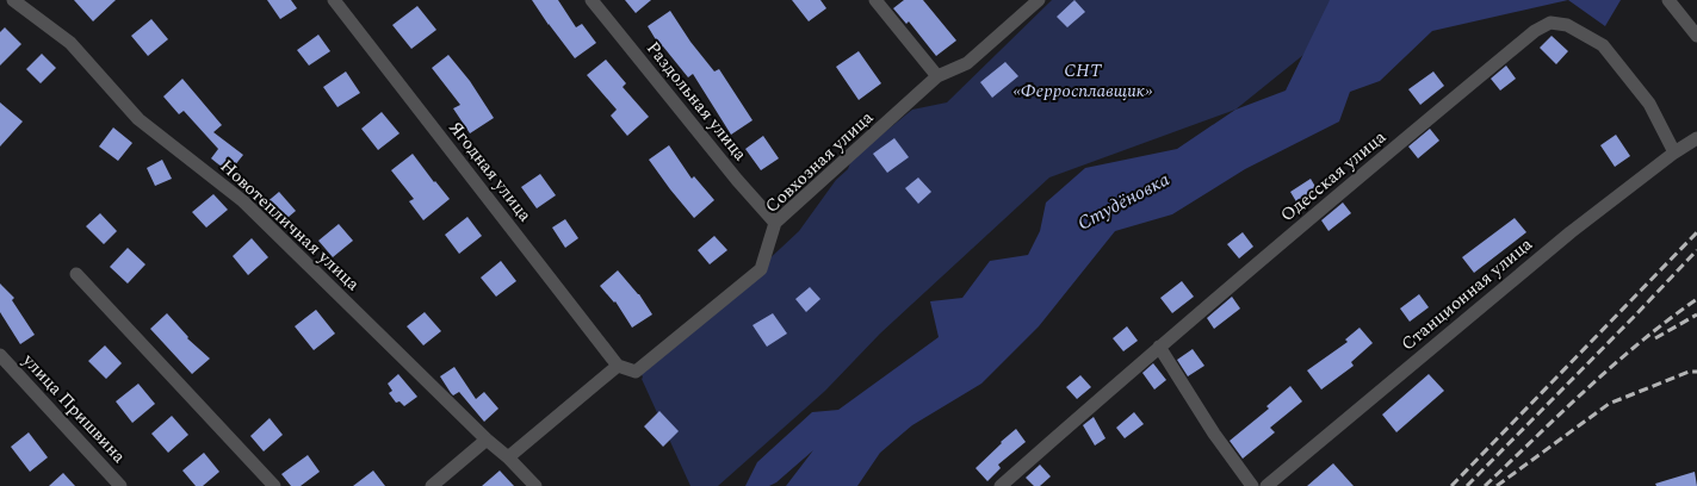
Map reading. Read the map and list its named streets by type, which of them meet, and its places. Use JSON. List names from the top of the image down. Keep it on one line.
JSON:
{"streets":{"street":["Раздольная улица","Совхозная улица","Ягодная улица","Одесская улица","Новотепличная улица","Станционная улица","улица Пришвина"]},"crossings":[["Раздольная улица","Совхозная улица"],["Совхозная улица","Ягодная улица"],["Одесская улица","Станционная улица"]],"water":["Студёновка"],"parks":["СНТ «Ферросплавщик»"]}
